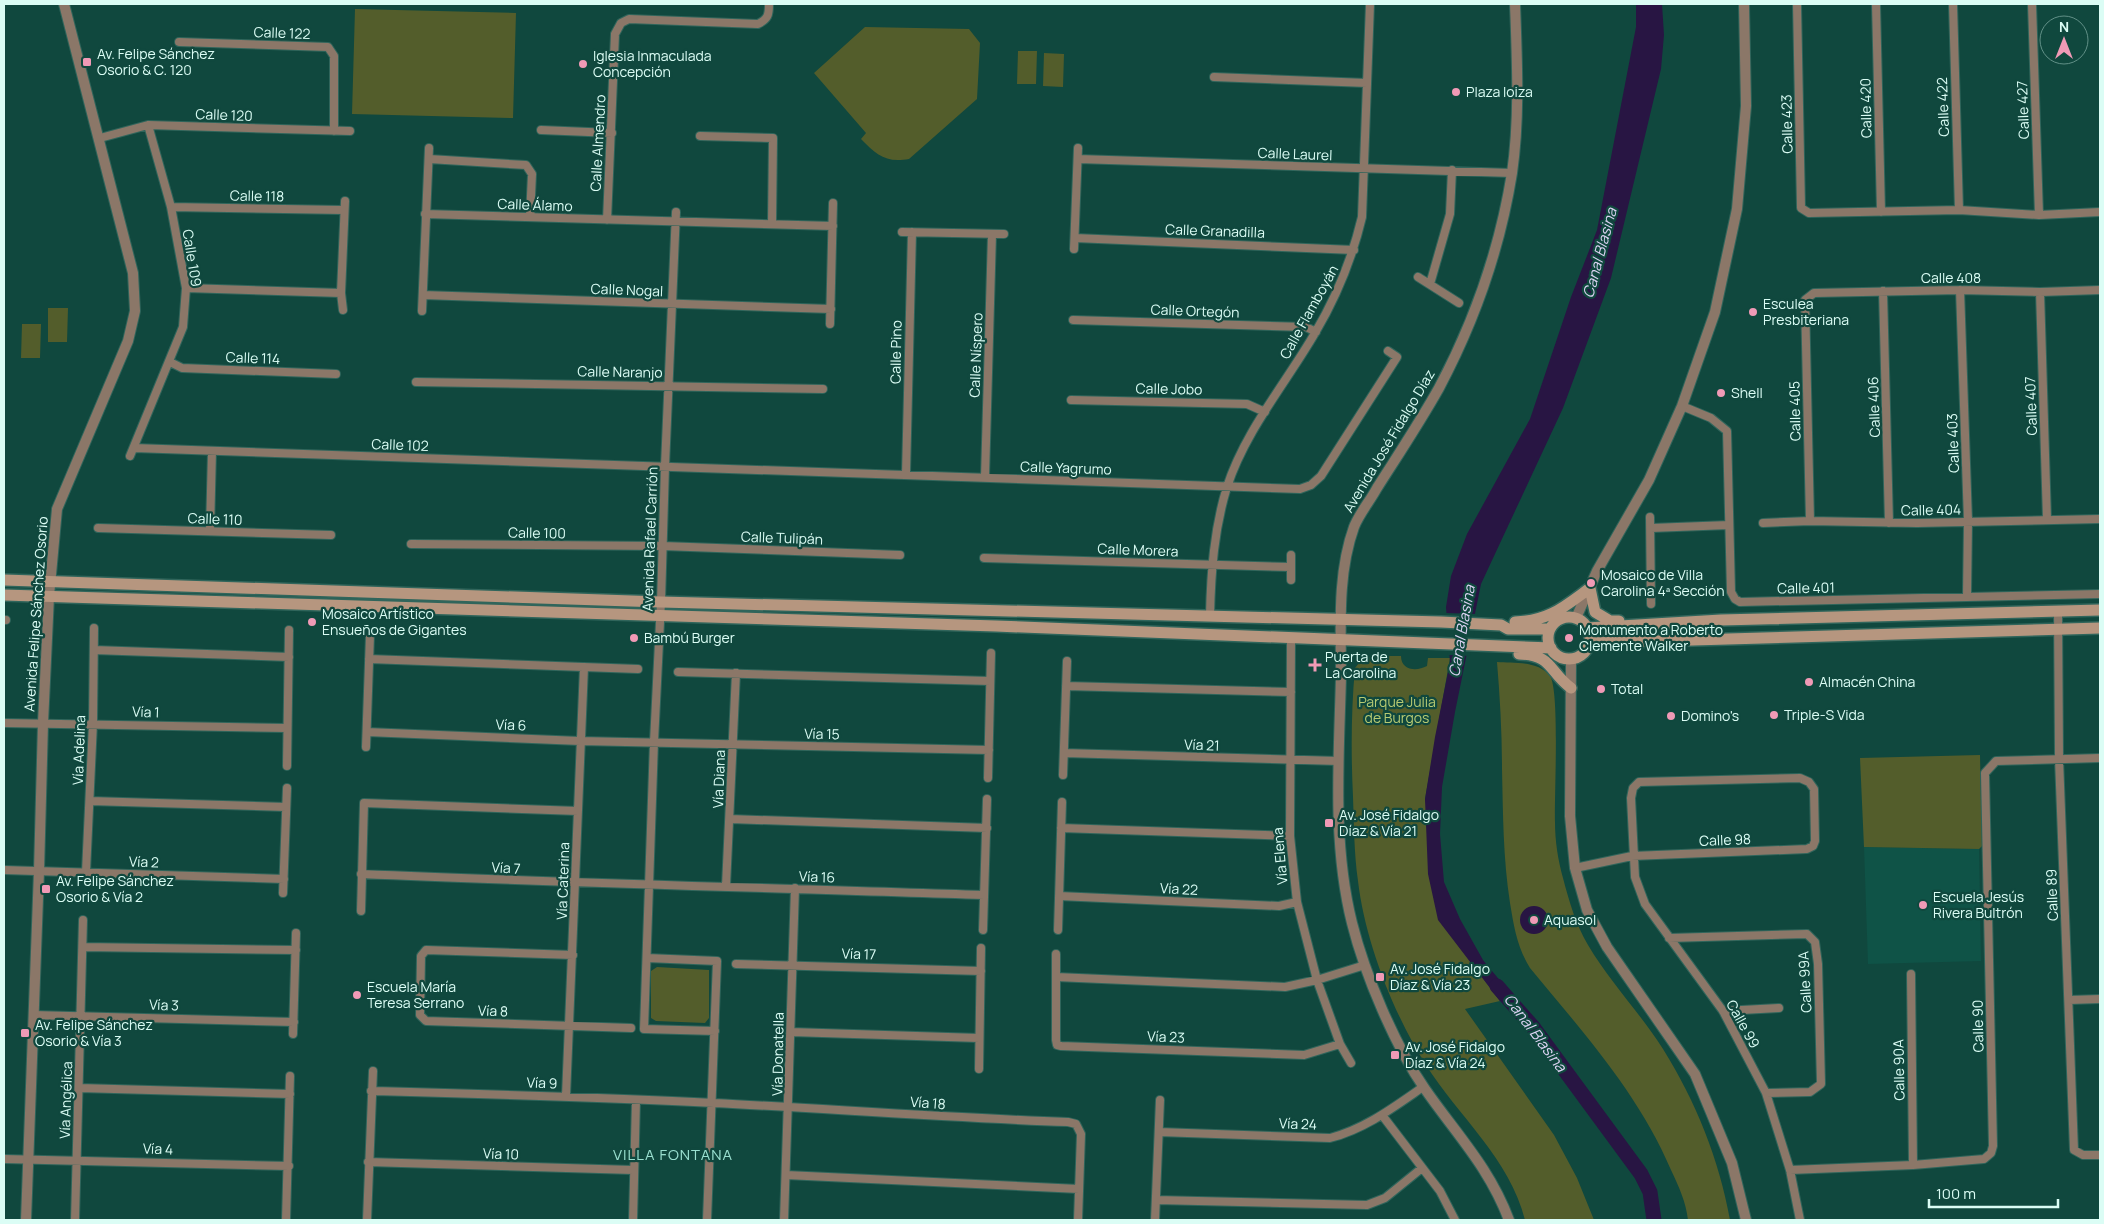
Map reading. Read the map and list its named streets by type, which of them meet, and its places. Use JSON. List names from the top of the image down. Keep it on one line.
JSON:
{"streets":{"street":["Calle 122","Calle 422","Calle 420","Calle 427","Calle 120","Calle 423","Calle Almendro","Calle Laurel","Calle 118","Calle Álamo","Calle Granadilla","Calle 109","Calle 408","Calle Nogal","Calle Ortegón","Calle Flamboyán","Calle Pino","Calle Níspero","Calle 114","Calle Naranjo","Calle Jobo","Calle 407","Calle 406","Calle 405","Avenida José Fidalgo Díaz","Calle 403","Calle 102","Calle Yagrumo","Calle 404","Calle 110","Calle 100","Calle Tulipán","Avenida Rafael Carrión","Calle Morera","Calle 401","Avenida Felipe Sánchez Osorio","Vía 1","Vía 6","Vía 15","Vía 21","Vía Adelina","Vía Diana","Calle 98","Vía Elena","Vía 2","Vía 7","Vía 16","Vía Caterina","Vía 22","Calle 89","Vía 17","Calle 99A","Vía 3","Vía 8","Calle 99","Calle 90","Vía 23","Vía Donatella","Calle 90A","Vía 9","Vía Angélica","Vía 18","Vía 24","Vía 4","Vía 10"]},"crossings":[["Calle 122","Calle 120"],["Calle 420","Calle 423"],["Calle 120","Calle 109"],["Calle 120","Avenida Felipe Sánchez Osorio"],["Calle Almendro","Calle Álamo"],["Calle Laurel","Calle Flamboyán"],["Calle Laurel","Avenida José Fidalgo Díaz"],["Calle 118","Calle 109"],["Calle Álamo","Avenida Rafael Carrión"],["Calle Granadilla","Calle Flamboyán"],["Calle 109","Calle 114"],["Calle 109","Calle 102"],["Calle 408","Calle 407"],["Calle 408","Calle 406"],["Calle 408","Calle 405"],["Calle 408","Calle 403"],["Calle Nogal","Avenida Rafael Carrión"],["Calle Ortegón","Calle Flamboyán"],["Calle Flamboyán","Calle Jobo"],["Calle Flamboyán","Calle Yagrumo"],["Calle Flamboyán","Calle Morera"],["Calle Pino","Calle Yagrumo"],["Calle Níspero","Calle Yagrumo"],["Calle Naranjo","Avenida Rafael Carrión"],["Calle 407","Calle 404"],["Calle 406","Calle 404"],["Calle 405","Calle 404"],["Avenida José Fidalgo Díaz","Vía 21"],["Avenida José Fidalgo Díaz","Vía 24"],["Calle 403","Calle 404"],["Calle 403","Calle 401"],["Calle 102","Calle Yagrumo"],["Calle 102","Avenida Rafael Carrión"],["Calle Yagrumo","Avenida Rafael Carrión"],["Calle 100","Calle Tulipán"],["Calle 100","Avenida Rafael Carrión"],["Calle Tulipán","Avenida Rafael Carrión"],["Avenida Rafael Carrión","Vía 6"],["Avenida Rafael Carrión","Vía 15"],["Avenida Rafael Carrión","Vía 7"],["Avenida Rafael Carrión","Vía 16"],["Avenida Felipe Sánchez Osorio","Vía 1"],["Avenida Felipe Sánchez Osorio","Vía 2"],["Avenida Felipe Sánchez Osorio","Vía 3"],["Avenida Felipe Sánchez Osorio","Vía 4"],["Vía 1","Vía Adelina"],["Vía 6","Vía 15"],["Vía 6","Vía Caterina"],["Vía 15","Vía Diana"],["Vía 21","Vía Elena"],["Vía Adelina","Vía 2"],["Vía Diana","Vía 16"],["Calle 98","Calle 99"],["Vía Elena","Vía 22"],["Vía Elena","Vía 23"],["Vía 7","Vía 16"],["Vía 7","Vía Caterina"],["Vía 16","Vía Donatella"],["Vía Caterina","Vía 8"],["Vía Caterina","Vía 9"],["Calle 89","Calle 90"],["Vía 17","Vía Donatella"],["Calle 99A","Calle 99"],["Vía 3","Vía Angélica"],["Calle 99","Calle 90"],["Calle 90","Calle 90A"],["Vía Donatella","Vía 18"],["Vía 9","Vía 18"],["Vía Angélica","Vía 4"]],"districts":["VILLA FONTANA"],"water":["Canal Blasina"],"parks":["Parque Julia de Burgos"],"places":{"transit":["Av. Felipe Sánchez Osorio & C. 120","Av. José Fidalgo Díaz & Vía 21","Av. Felipe Sánchez Osorio & Vía 2","Av. José Fidalgo Díaz & Vía 23","Av. Felipe Sánchez Osorio & Vía 3","Av. José Fidalgo Díaz & Vía 24"],"other":["Iglesia Inmaculada Concepción","Plaza loiza","Esculea Presbiteriana","Shell","Mosaico de Villa Carolina 4ª Sección","Mosaico Artístico Ensueños de Gigantes","Bambú Burger","Monumento a Roberto Clemente Walker","Almacén China","Total","Triple-S Vida","Domino's","Escuela Jesús Rivera Bultrón","Aquasol","Escuela María Teresa Serrano"],"health":["Puerta de La Carolina"]},"scale_bar":"100 m","north":"top"}
